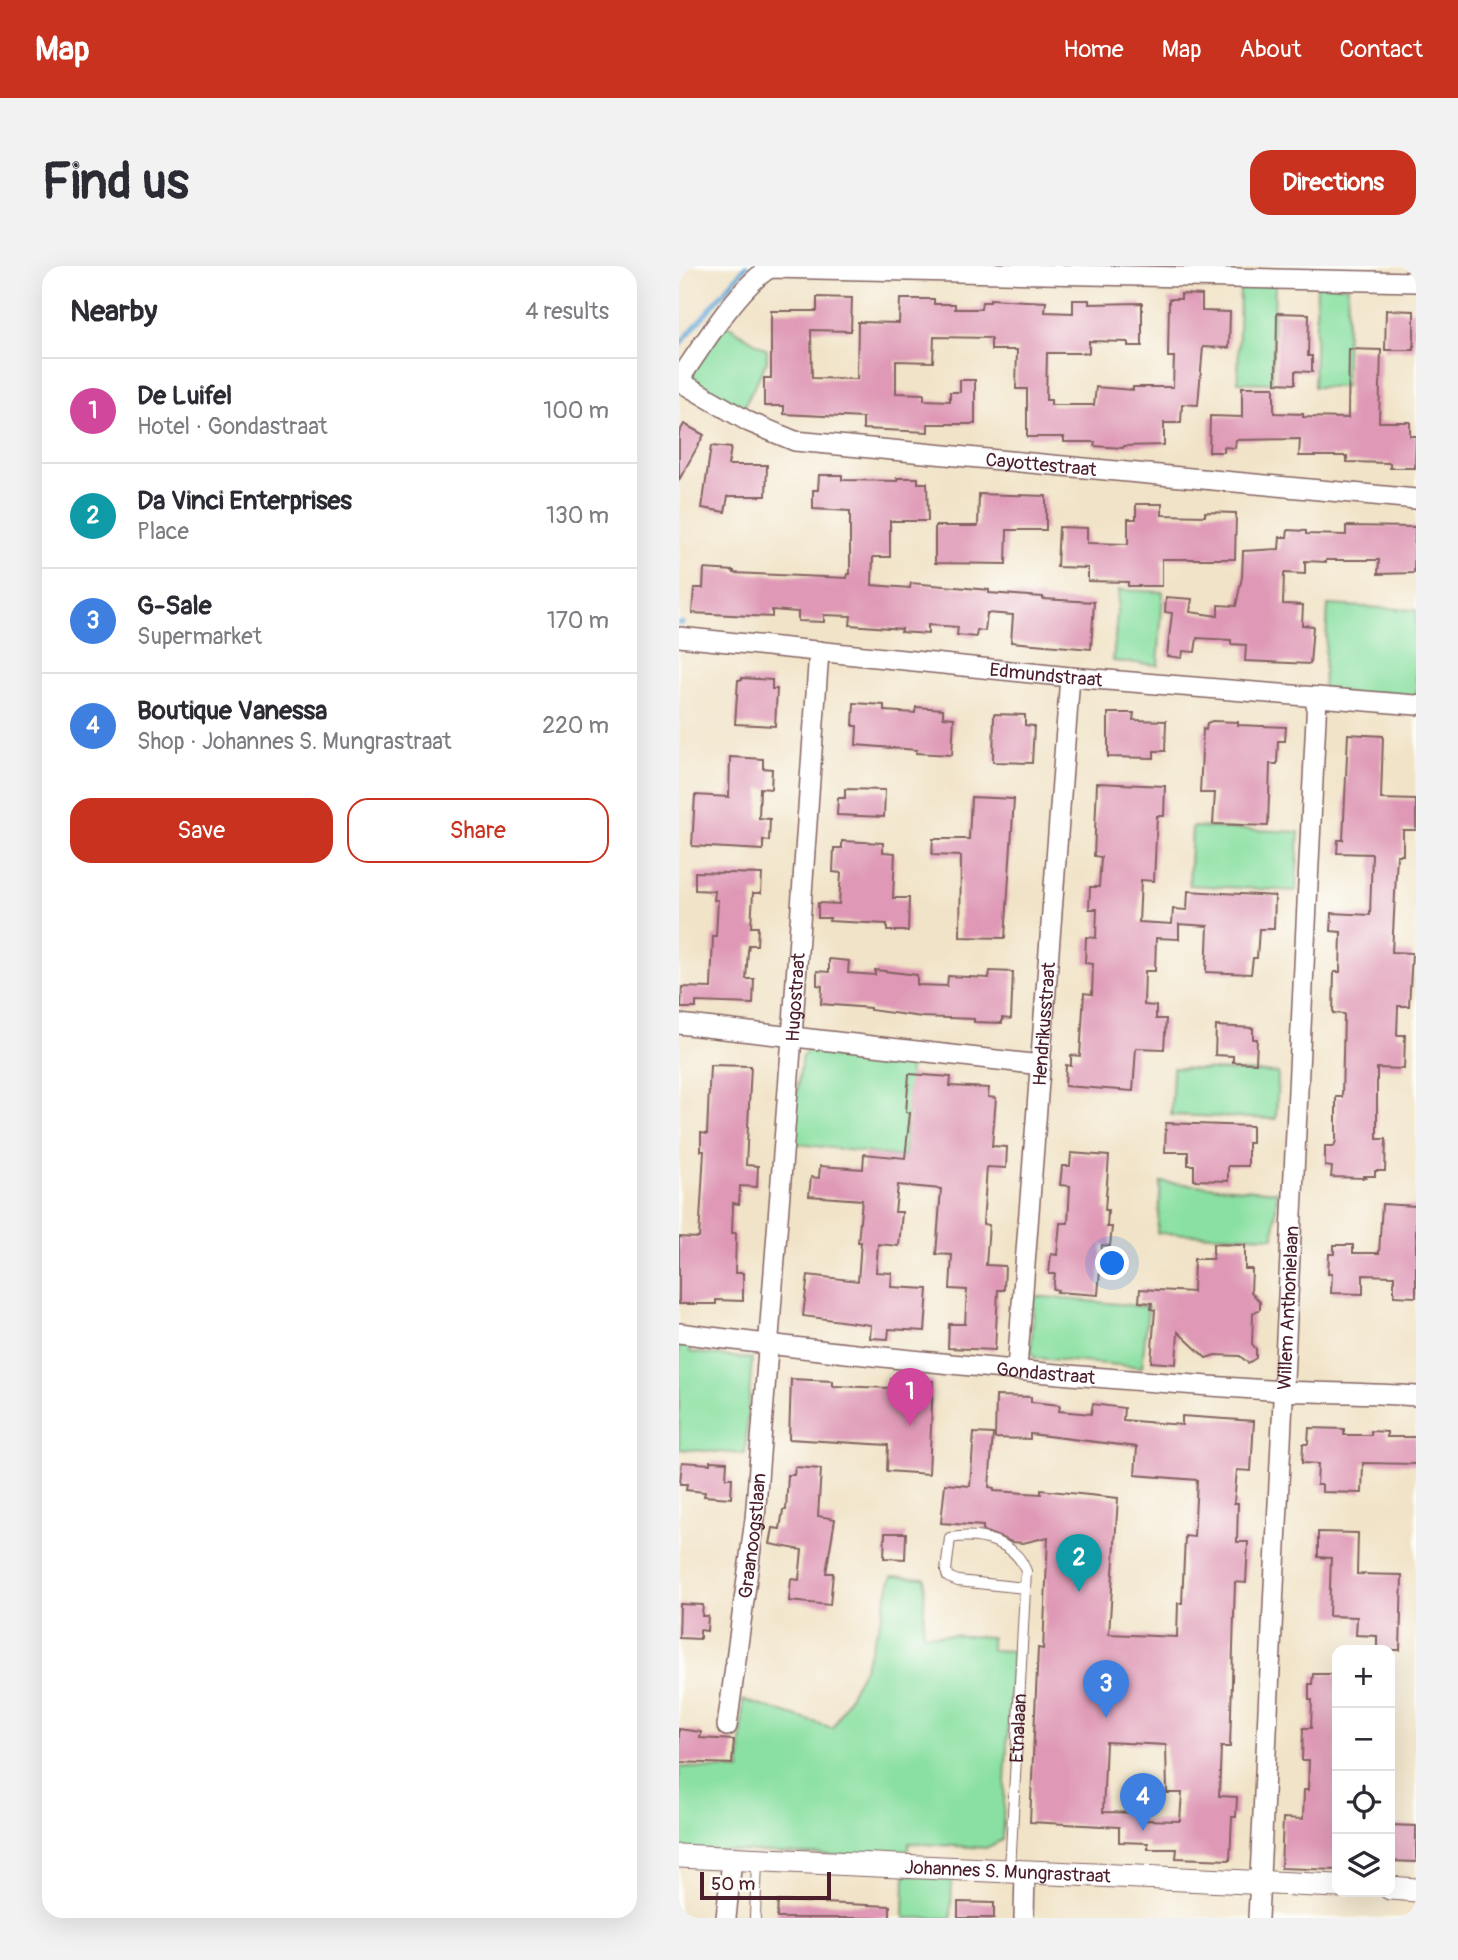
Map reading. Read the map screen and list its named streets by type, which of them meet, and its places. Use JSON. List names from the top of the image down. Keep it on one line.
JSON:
{"streets":{"street":["Cayottestraat","Edmundstraat","Hugostraat","Hendrikusstraat","Willem Anthonielaan","Gondastraat","Graanoogstlaan","Etnalaan","Johannes S. Mungrastraat"]},"crossings":[["Edmundstraat","Hugostraat"],["Edmundstraat","Hendrikusstraat"],["Edmundstraat","Willem Anthonielaan"],["Hugostraat","Gondastraat"],["Hugostraat","Graanoogstlaan"],["Hendrikusstraat","Gondastraat"],["Willem Anthonielaan","Gondastraat"],["Willem Anthonielaan","Johannes S. Mungrastraat"],["Gondastraat","Graanoogstlaan"],["Etnalaan","Johannes S. Mungrastraat"]],"scale_bar":"50 m","page":{"header":"Map","nav":["Home","Map","About","Contact"],"buttons":["Directions",["Save","Share"]],"title":"Find us","heading":["Nearby","4 results"],"list":[{"mark":"1","name":"De Luifel","note":"Hotel · Gondastraat","value":"100 m"},{"mark":"2","name":"Da Vinci Enterprises","note":"Place","value":"130 m"},{"mark":"3","name":"G-Sale","note":"Supermarket","value":"170 m"},{"mark":"4","name":"Boutique Vanessa","note":"Shop · Johannes S. Mungrastraat","value":"220 m"}],"pins":["1","2","3","4"],"map_buttons":["+","−"],"scale":"50 m"}}
